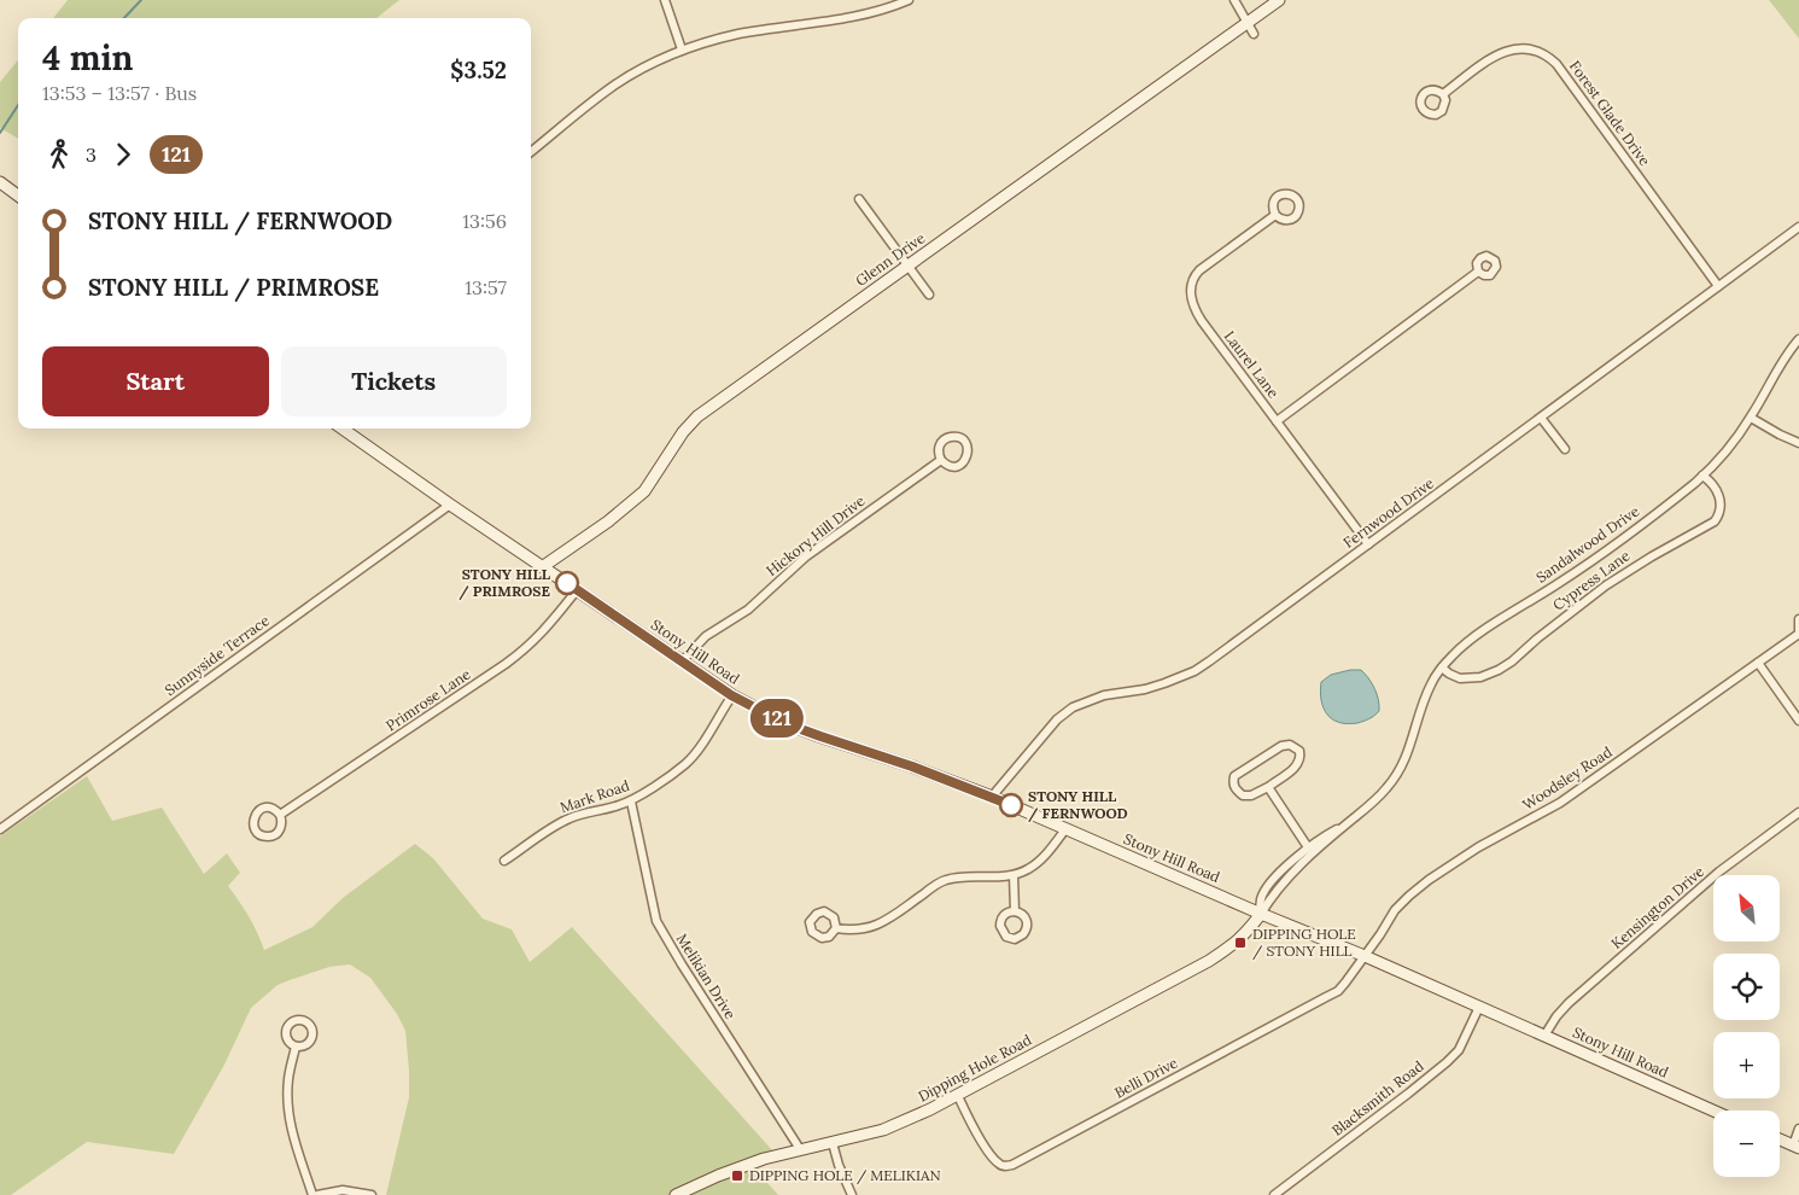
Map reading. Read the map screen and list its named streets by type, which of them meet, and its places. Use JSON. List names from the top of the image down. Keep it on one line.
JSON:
{"streets":{"main road":["Glenn Drive","Stony Hill Road","Dipping Hole Road"],"street":["Forest Glade Drive","Laurel Lane","Fernwood Drive","Hickory Hill Drive","Sandalwood Drive","Cypress Lane","Sunnyside Terrace","Primrose Lane","Woodsley Road","Mark Road","Kensington Drive","Melikian Drive","Belli Drive","Blacksmith Road"]},"crossings":[["Forest Glade Drive","Fernwood Drive"],["Glenn Drive","Stony Hill Road"],["Laurel Lane","Fernwood Drive"],["Fernwood Drive","Stony Hill Road"],["Hickory Hill Drive","Stony Hill Road"],["Sandalwood Drive","Cypress Lane"],["Stony Hill Road","Sunnyside Terrace"],["Stony Hill Road","Primrose Lane"],["Stony Hill Road","Woodsley Road"],["Stony Hill Road","Mark Road"],["Stony Hill Road","Kensington Drive"],["Stony Hill Road","Dipping Hole Road"],["Stony Hill Road","Belli Drive"],["Stony Hill Road","Blacksmith Road"],["Woodsley Road","Belli Drive"],["Mark Road","Melikian Drive"],["Melikian Drive","Dipping Hole Road"],["Dipping Hole Road","Belli Drive"]],"places":{"other":["STONY HILL / PRIMROSE","STONY HILL / FERNWOOD"],"transit":["DIPPING HOLE / STONY HILL","DIPPING HOLE / MELIKIAN"]},"lines":["bus line 121"],"north":"top left","page":{"on_map":"121","heading":["4 min","13:53 – 13:57 · Bus","$3.52"],"legs":["3","121"],"list":[{"name":"STONY HILL / FERNWOOD","value":"13:56"},{"name":"STONY HILL / PRIMROSE","value":"13:57"}],"buttons":["Start","Tickets"],"map_buttons":["+","−"]}}
